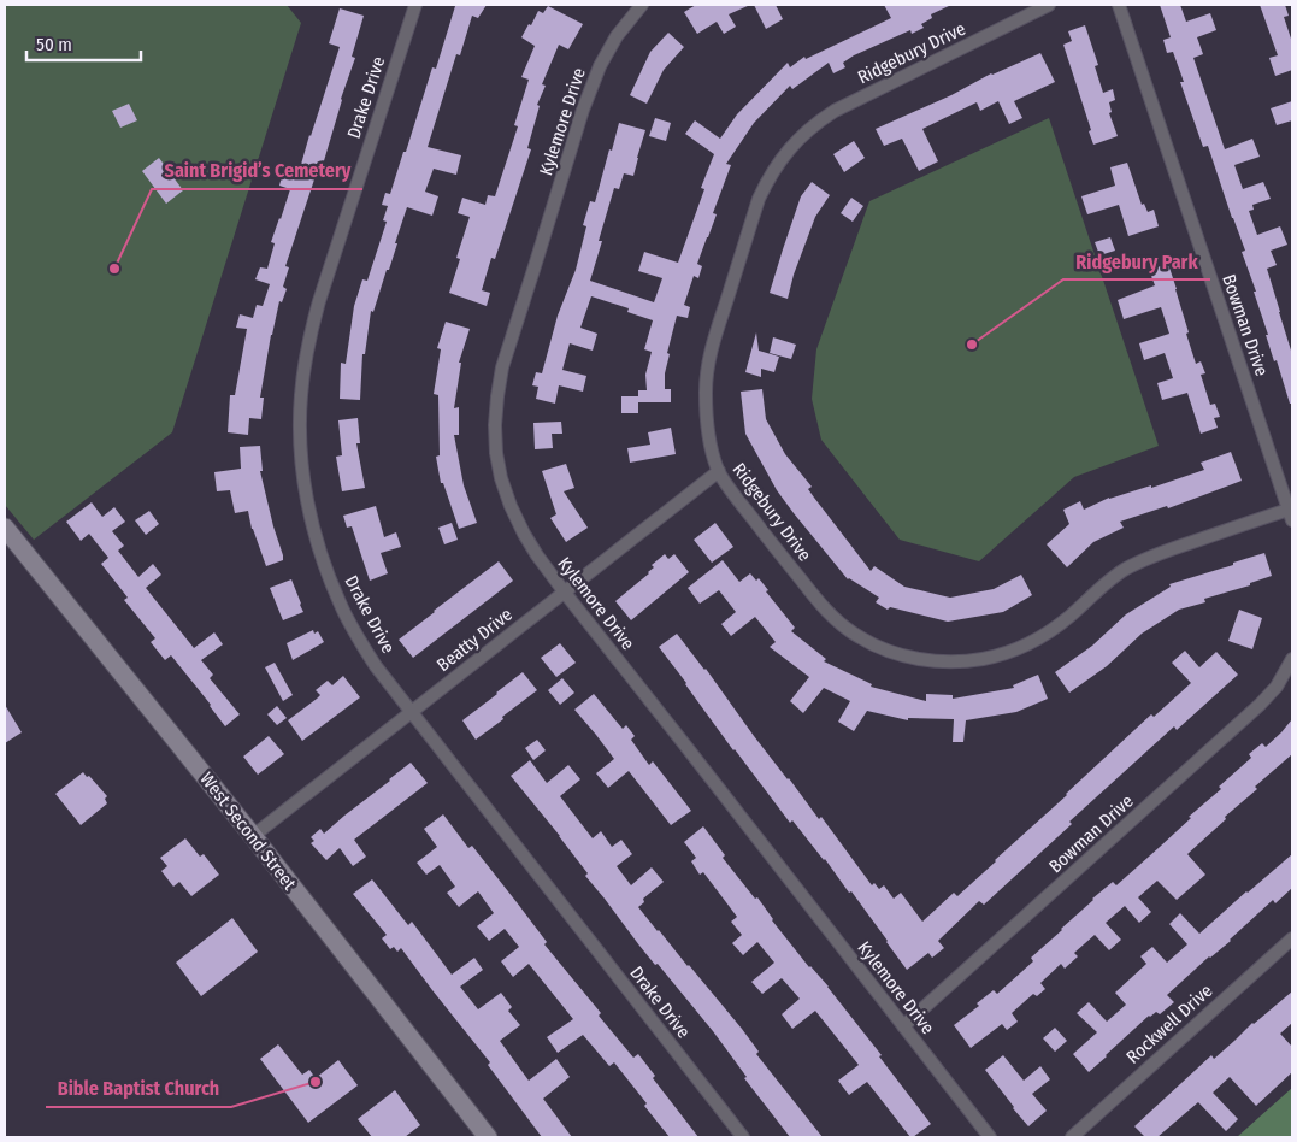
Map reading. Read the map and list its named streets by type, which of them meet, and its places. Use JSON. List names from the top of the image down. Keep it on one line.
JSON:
{"streets":{"main road":["West Second Street"],"street":["Ridgebury Drive","Drake Drive","Kylemore Drive","Bowman Drive","Beatty Drive","Rockwell Drive"]},"crossings":[["Ridgebury Drive","Bowman Drive"],["Ridgebury Drive","Beatty Drive"],["Drake Drive","Beatty Drive"],["Kylemore Drive","Bowman Drive"],["Kylemore Drive","Beatty Drive"],["Beatty Drive","West Second Street"]],"places":["Saint Brigid’s Cemetery","Ridgebury Park","Bible Baptist Church"],"scale_bar":"50 m"}
